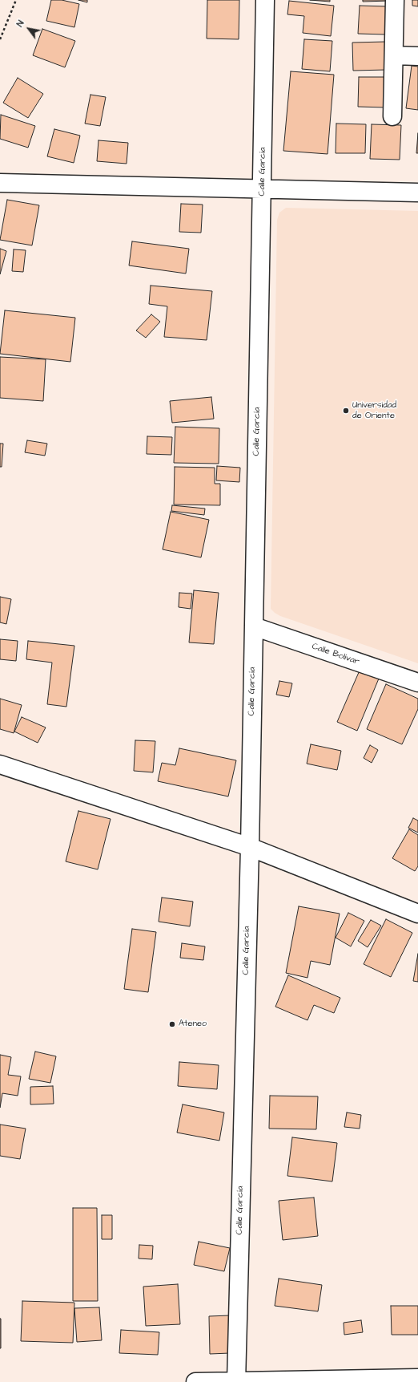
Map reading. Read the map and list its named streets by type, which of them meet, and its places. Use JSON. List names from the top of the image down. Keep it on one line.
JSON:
{"streets":{"street":["Calle García","Calle Bolívar"]},"crossings":[["Calle García","Calle Bolívar"]],"places":["Universidad de Oriente","Ateneo"],"north":"top left"}
